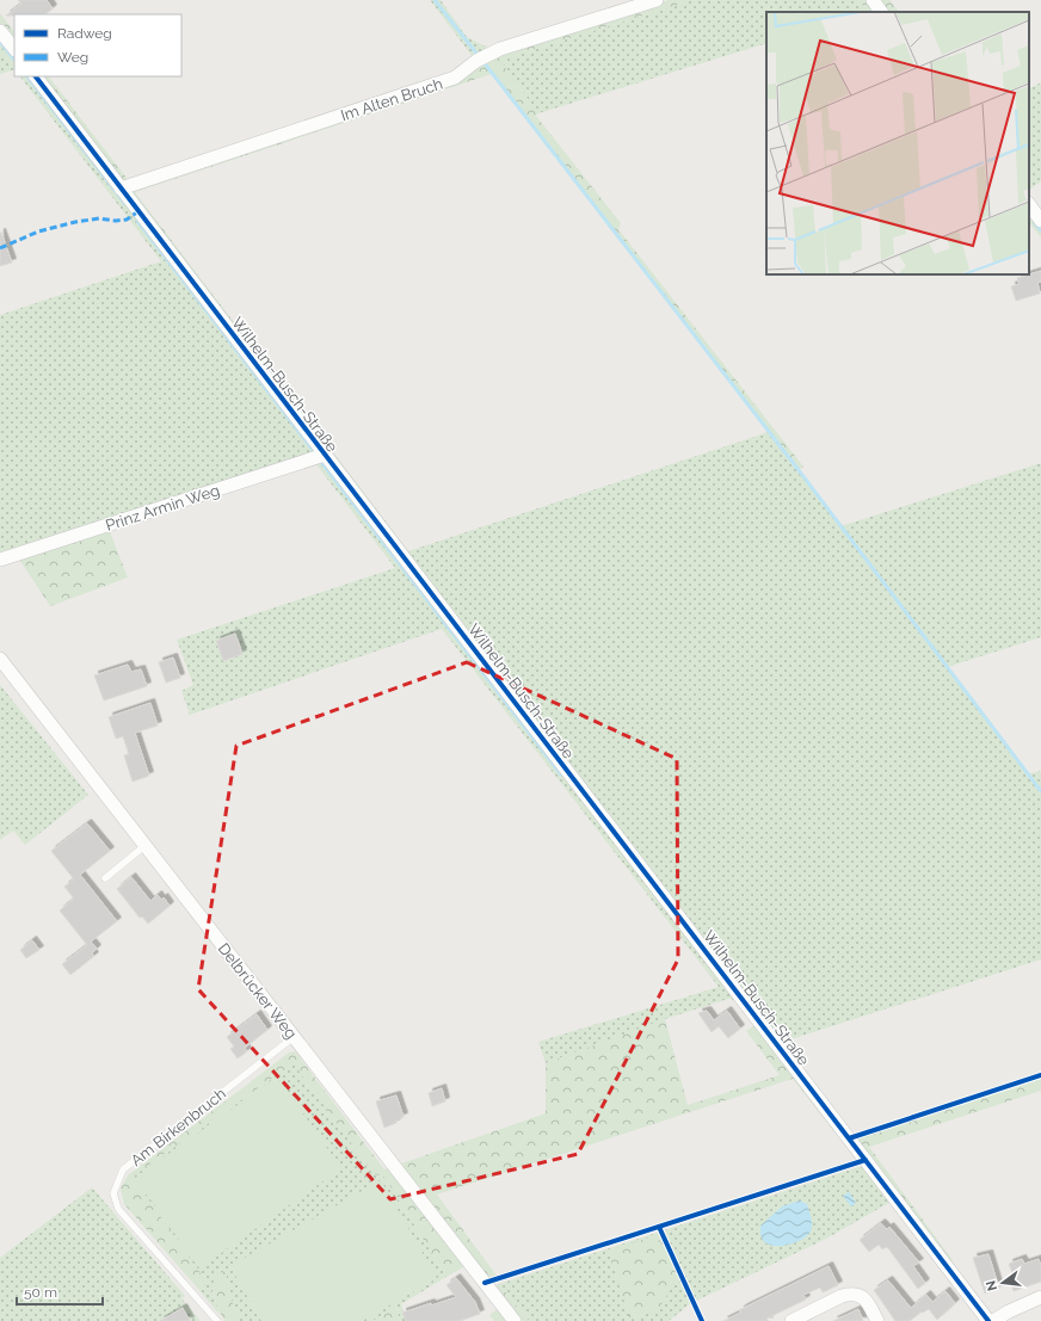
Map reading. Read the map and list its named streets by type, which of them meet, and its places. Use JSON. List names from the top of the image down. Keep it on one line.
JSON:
{"streets":{"street":["Im Alten Bruch","Wilhelm-Busch-Straße","Prinz Armin Weg","Delbrücker Weg"],"lane":["Am Birkenbruch"]},"crossings":[["Im Alten Bruch","Wilhelm-Busch-Straße"],["Wilhelm-Busch-Straße","Prinz Armin Weg"],["Delbrücker Weg","Am Birkenbruch"]],"legend":["Radweg","Weg"],"scale_bar":"50 m","north":"left"}
